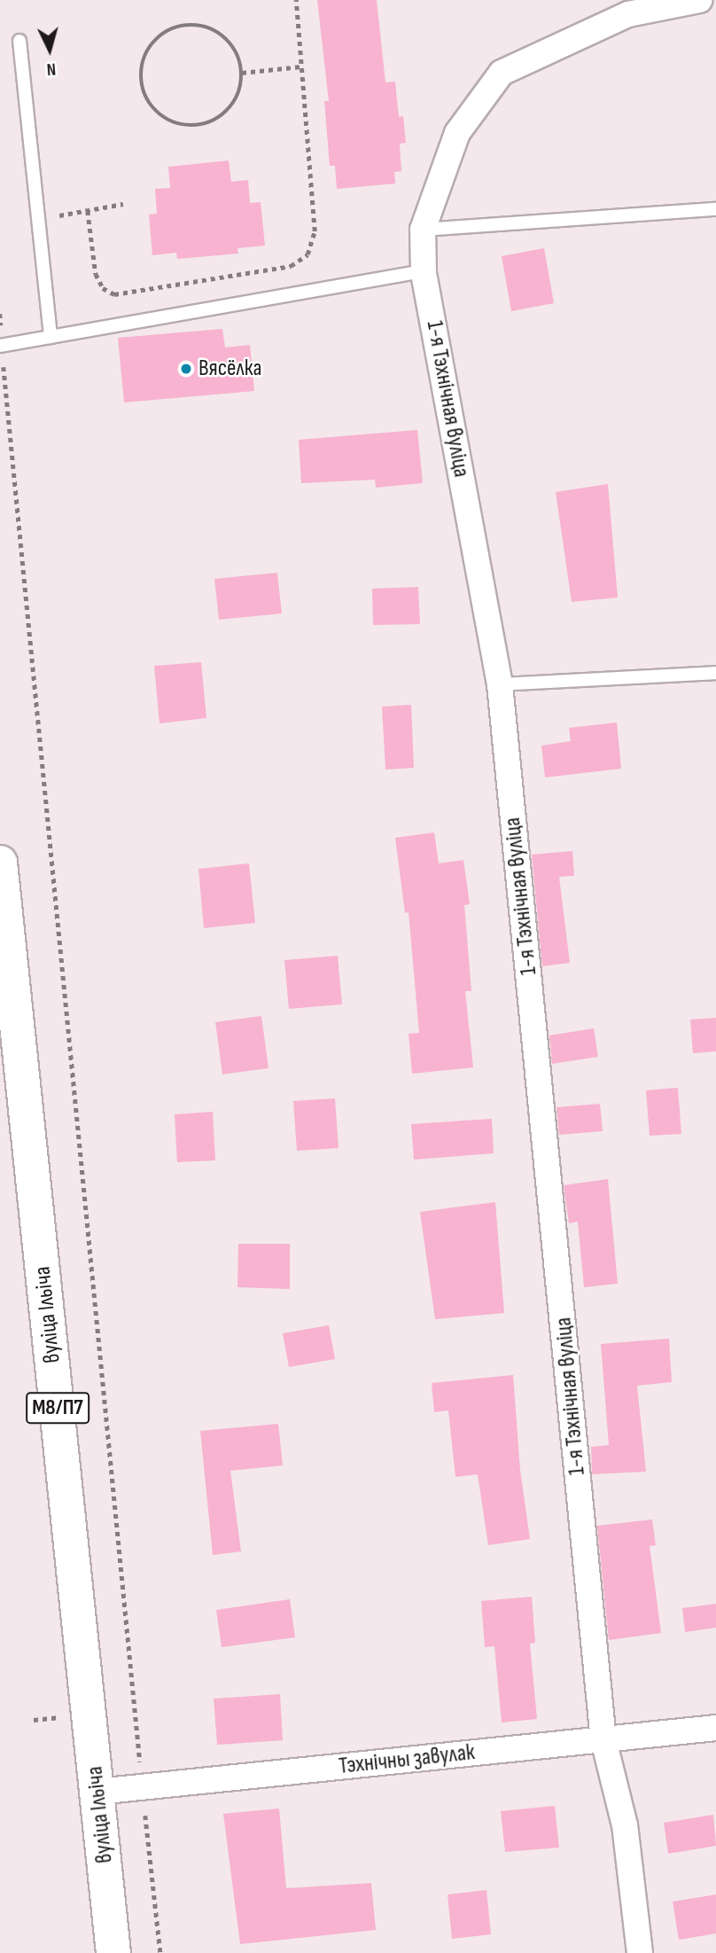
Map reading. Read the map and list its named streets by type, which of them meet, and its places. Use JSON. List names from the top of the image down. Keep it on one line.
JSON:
{"streets":{"main road":["вуліца Ільіча","М8/П7"],"street":["1-я Тэхнічная вуліца","Тэхнічны завулак"]},"crossings":[["1-я Тэхнічная вуліца","Тэхнічны завулак"],["вуліца Ільіча","Тэхнічны завулак"]],"places":["Вясёлка"],"north":"bottom"}
